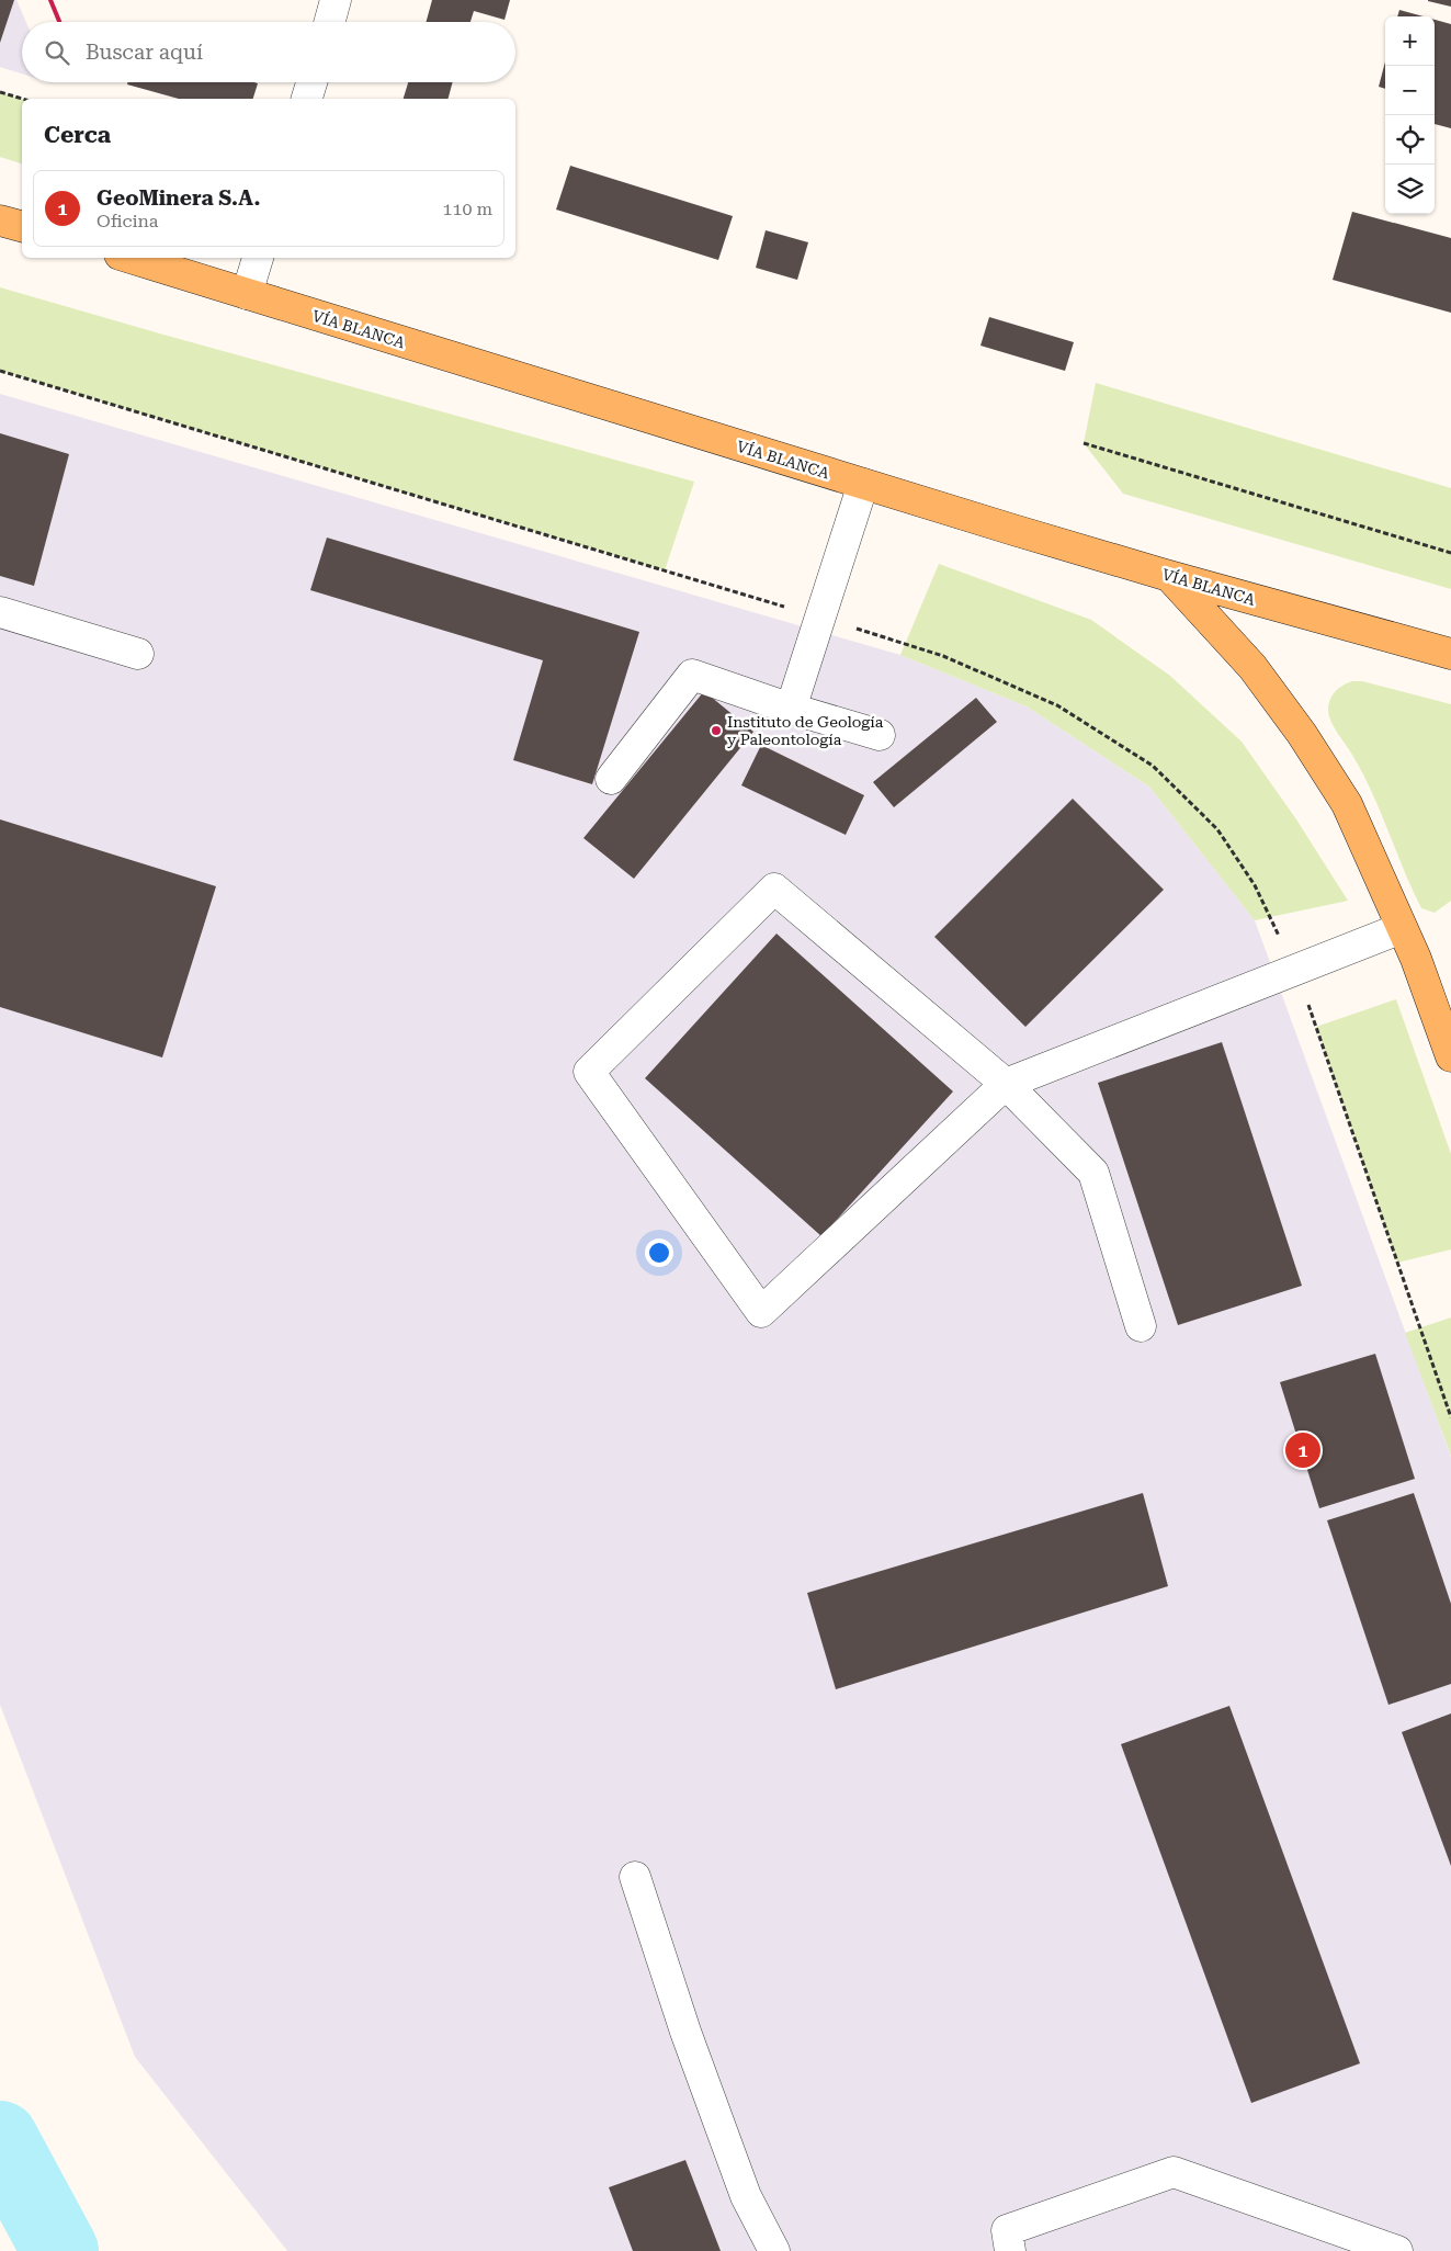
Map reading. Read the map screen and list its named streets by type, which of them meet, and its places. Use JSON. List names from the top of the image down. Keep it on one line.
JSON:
{"streets":{"main road":["VÍA BLANCA"]},"places":["Instituto de Geología y Paleontología"],"page":{"map_buttons":["+","−"],"search":"Buscar aquí","heading":"Cerca","list":[{"mark":"1","name":"GeoMinera S.A.","note":"Oficina","value":"110 m"}],"pins":"1"}}
